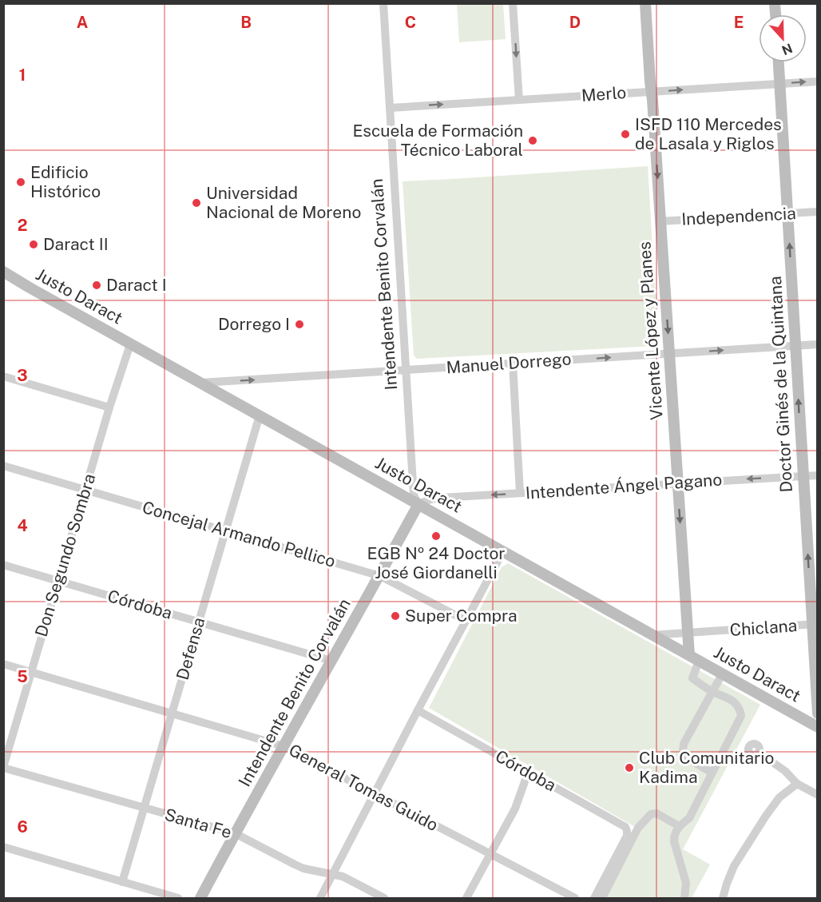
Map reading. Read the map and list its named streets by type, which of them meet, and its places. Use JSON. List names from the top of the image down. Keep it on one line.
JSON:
{"streets":{"street":["Merlo","Independencia","Intendente Benito Corvalán","Justo Daract","Vicente López y Planes","Manuel Dorrego","Doctor Ginés de la Quintana","Intendente Ángel Pagano","Concejal Armando Pellico","Don Segundo Sombra","Córdoba","Chiclana","Defensa","General Tomas Guido","Santa Fe"]},"crossings":[["Merlo","Intendente Benito Corvalán"],["Merlo","Vicente López y Planes"],["Merlo","Doctor Ginés de la Quintana"],["Independencia","Vicente López y Planes"],["Independencia","Doctor Ginés de la Quintana"],["Intendente Benito Corvalán","Justo Daract"],["Intendente Benito Corvalán","Manuel Dorrego"],["Intendente Benito Corvalán","Intendente Ángel Pagano"],["Intendente Benito Corvalán","Concejal Armando Pellico"],["Intendente Benito Corvalán","Córdoba"],["Intendente Benito Corvalán","General Tomas Guido"],["Intendente Benito Corvalán","Santa Fe"],["Justo Daract","Vicente López y Planes"],["Justo Daract","Manuel Dorrego"],["Justo Daract","Intendente Ángel Pagano"],["Justo Daract","Don Segundo Sombra"],["Justo Daract","Chiclana"],["Justo Daract","Defensa"],["Vicente López y Planes","Manuel Dorrego"],["Vicente López y Planes","Intendente Ángel Pagano"],["Vicente López y Planes","Chiclana"],["Manuel Dorrego","Doctor Ginés de la Quintana"],["Doctor Ginés de la Quintana","Intendente Ángel Pagano"],["Doctor Ginés de la Quintana","Chiclana"],["Concejal Armando Pellico","Don Segundo Sombra"],["Concejal Armando Pellico","Defensa"],["Don Segundo Sombra","Córdoba"],["Don Segundo Sombra","General Tomas Guido"],["Don Segundo Sombra","Santa Fe"],["Córdoba","Defensa"],["Defensa","General Tomas Guido"],["Defensa","Santa Fe"]],"one_way":["Merlo","Vicente López y Planes","Manuel Dorrego","Doctor Ginés de la Quintana","Intendente Ángel Pagano"],"places":["ISFD 110 Mercedes de Lasala y Riglos","Escuela de Formación Técnico Laboral","Edificio Histórico","Universidad Nacional de Moreno","Daract II","Daract I","Dorrego I","EGB Nº 24 Doctor José Giordanelli","Super Compra","Club Comunitario Kadima"],"north":"bottom","grid":{"columns":["A","B","C","D","E"],"rows":["1","2","3","4","5","6"]}}
